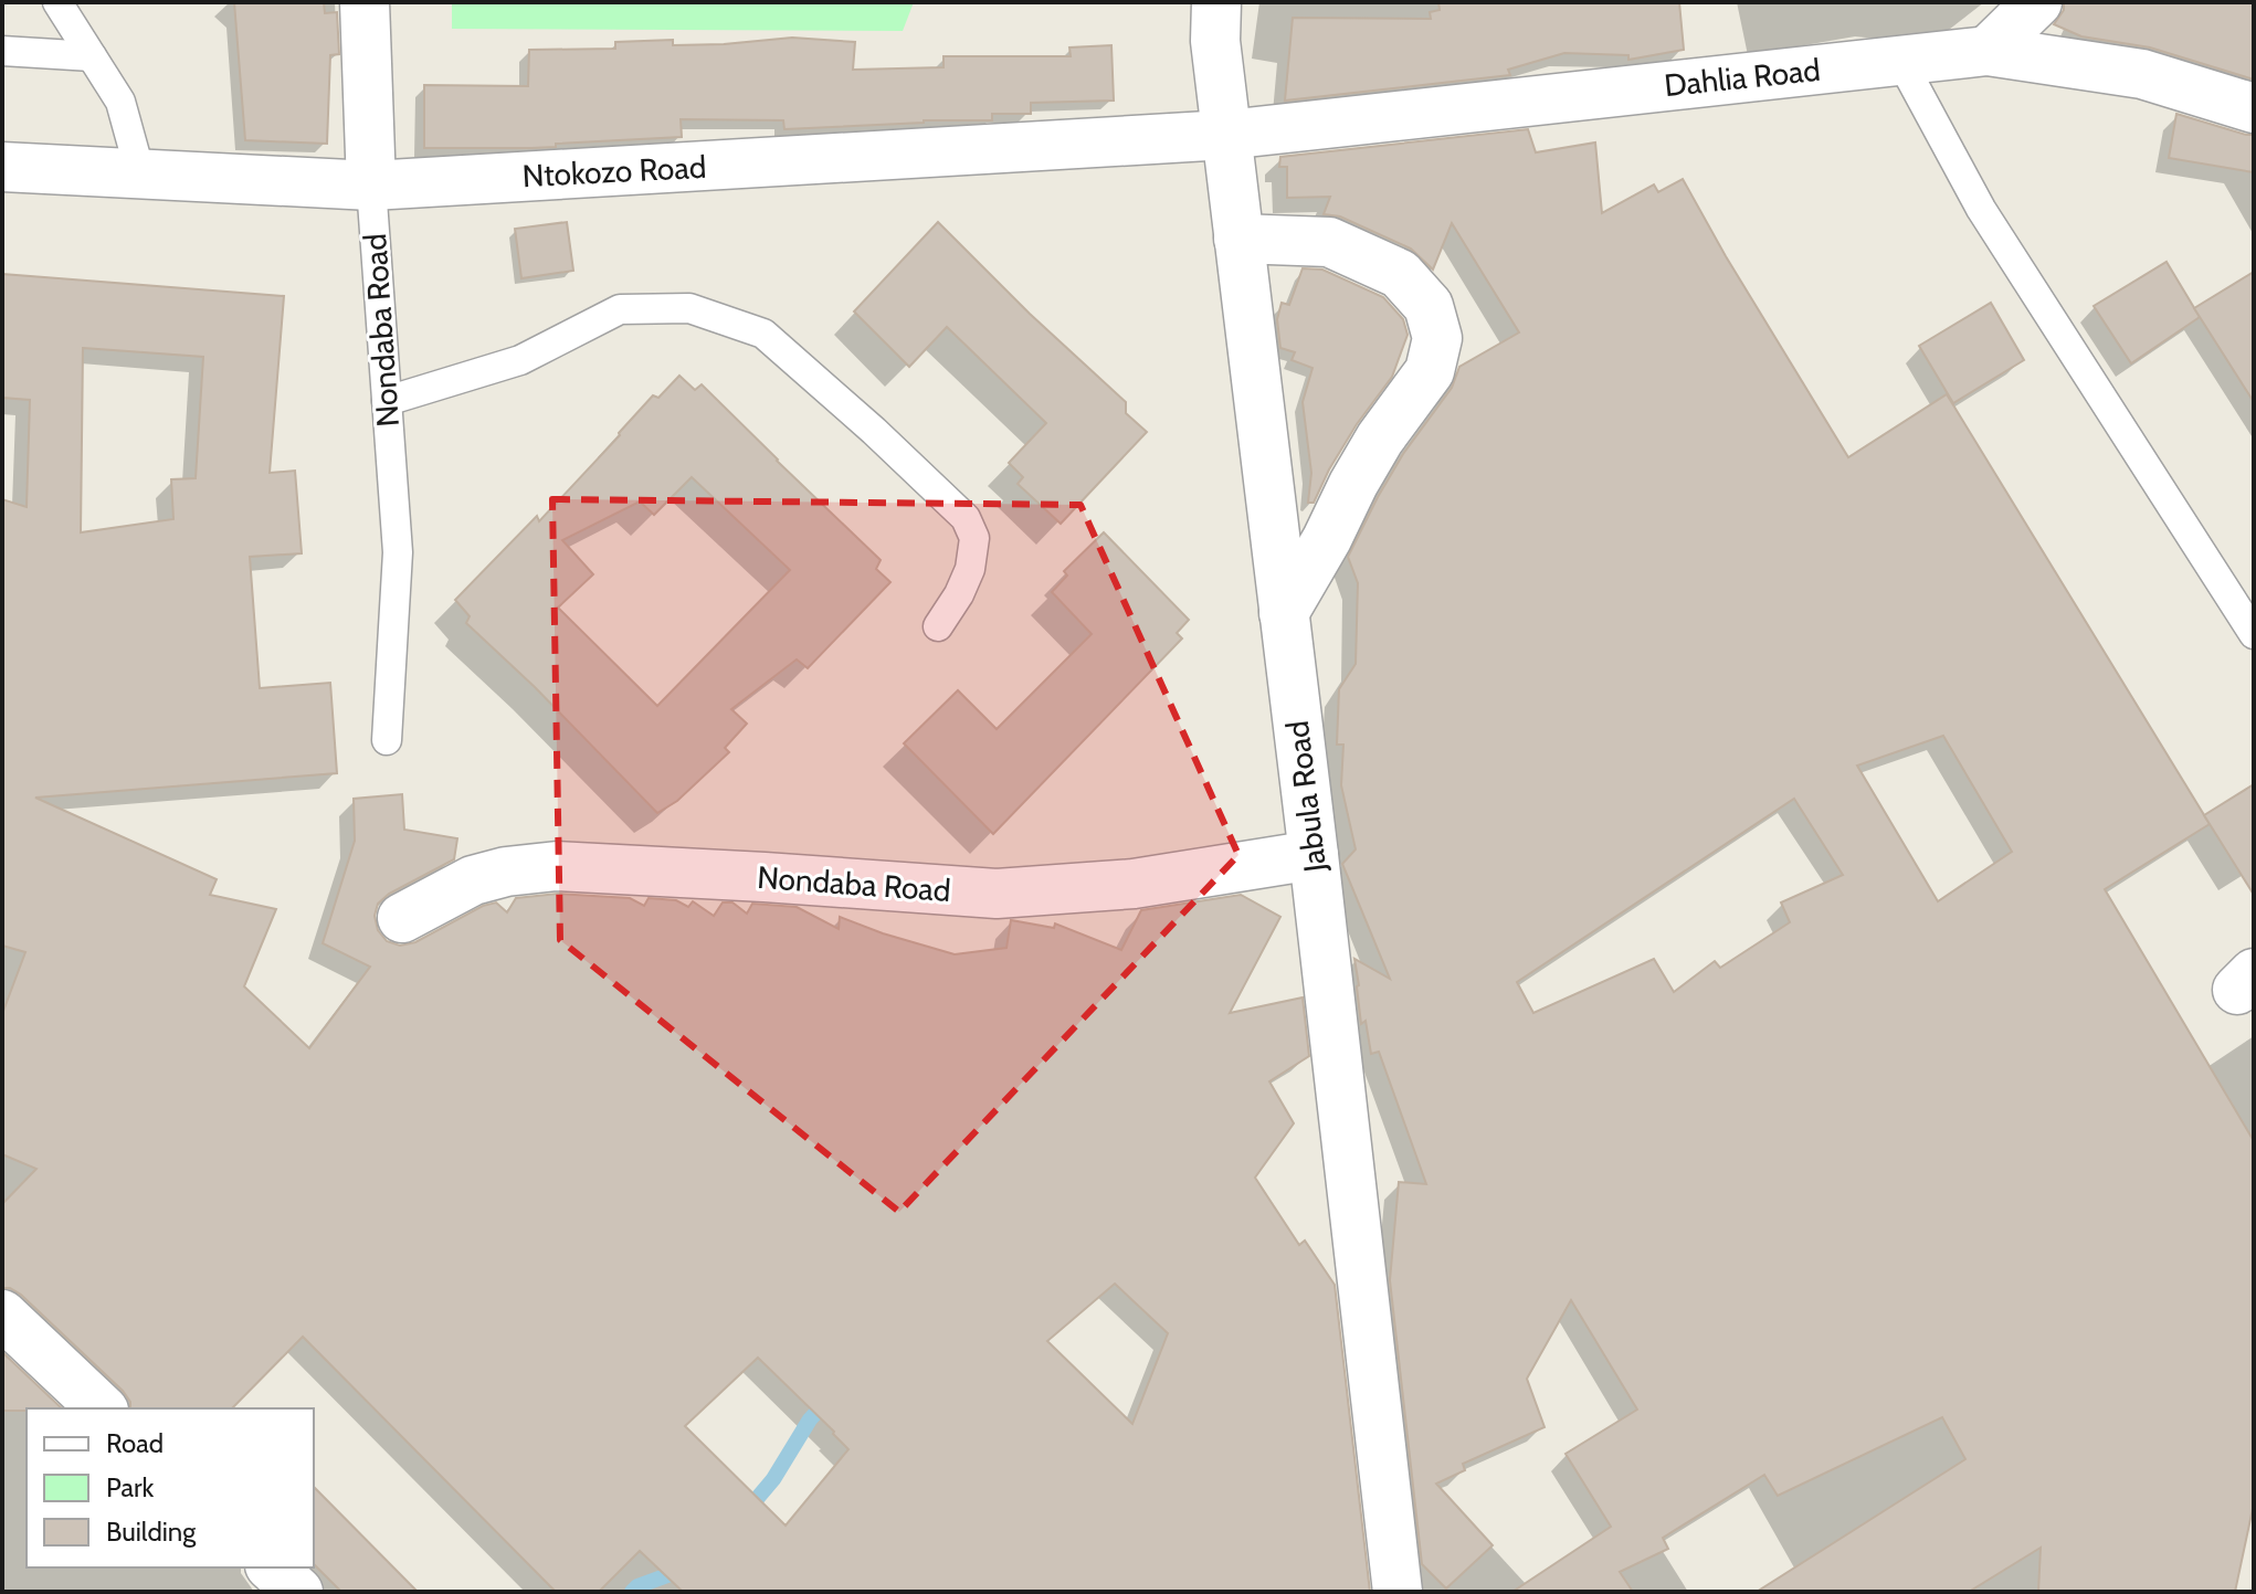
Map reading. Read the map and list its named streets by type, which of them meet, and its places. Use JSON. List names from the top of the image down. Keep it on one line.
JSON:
{"streets":{"street":["Dahlia Road","Ntokozo Road","Nondaba Road","Jabula Road"]},"crossings":[["Dahlia Road","Ntokozo Road"],["Dahlia Road","Jabula Road"],["Ntokozo Road","Nondaba Road"],["Ntokozo Road","Jabula Road"],["Nondaba Road","Jabula Road"]],"legend":["Road","Park","Building"]}
